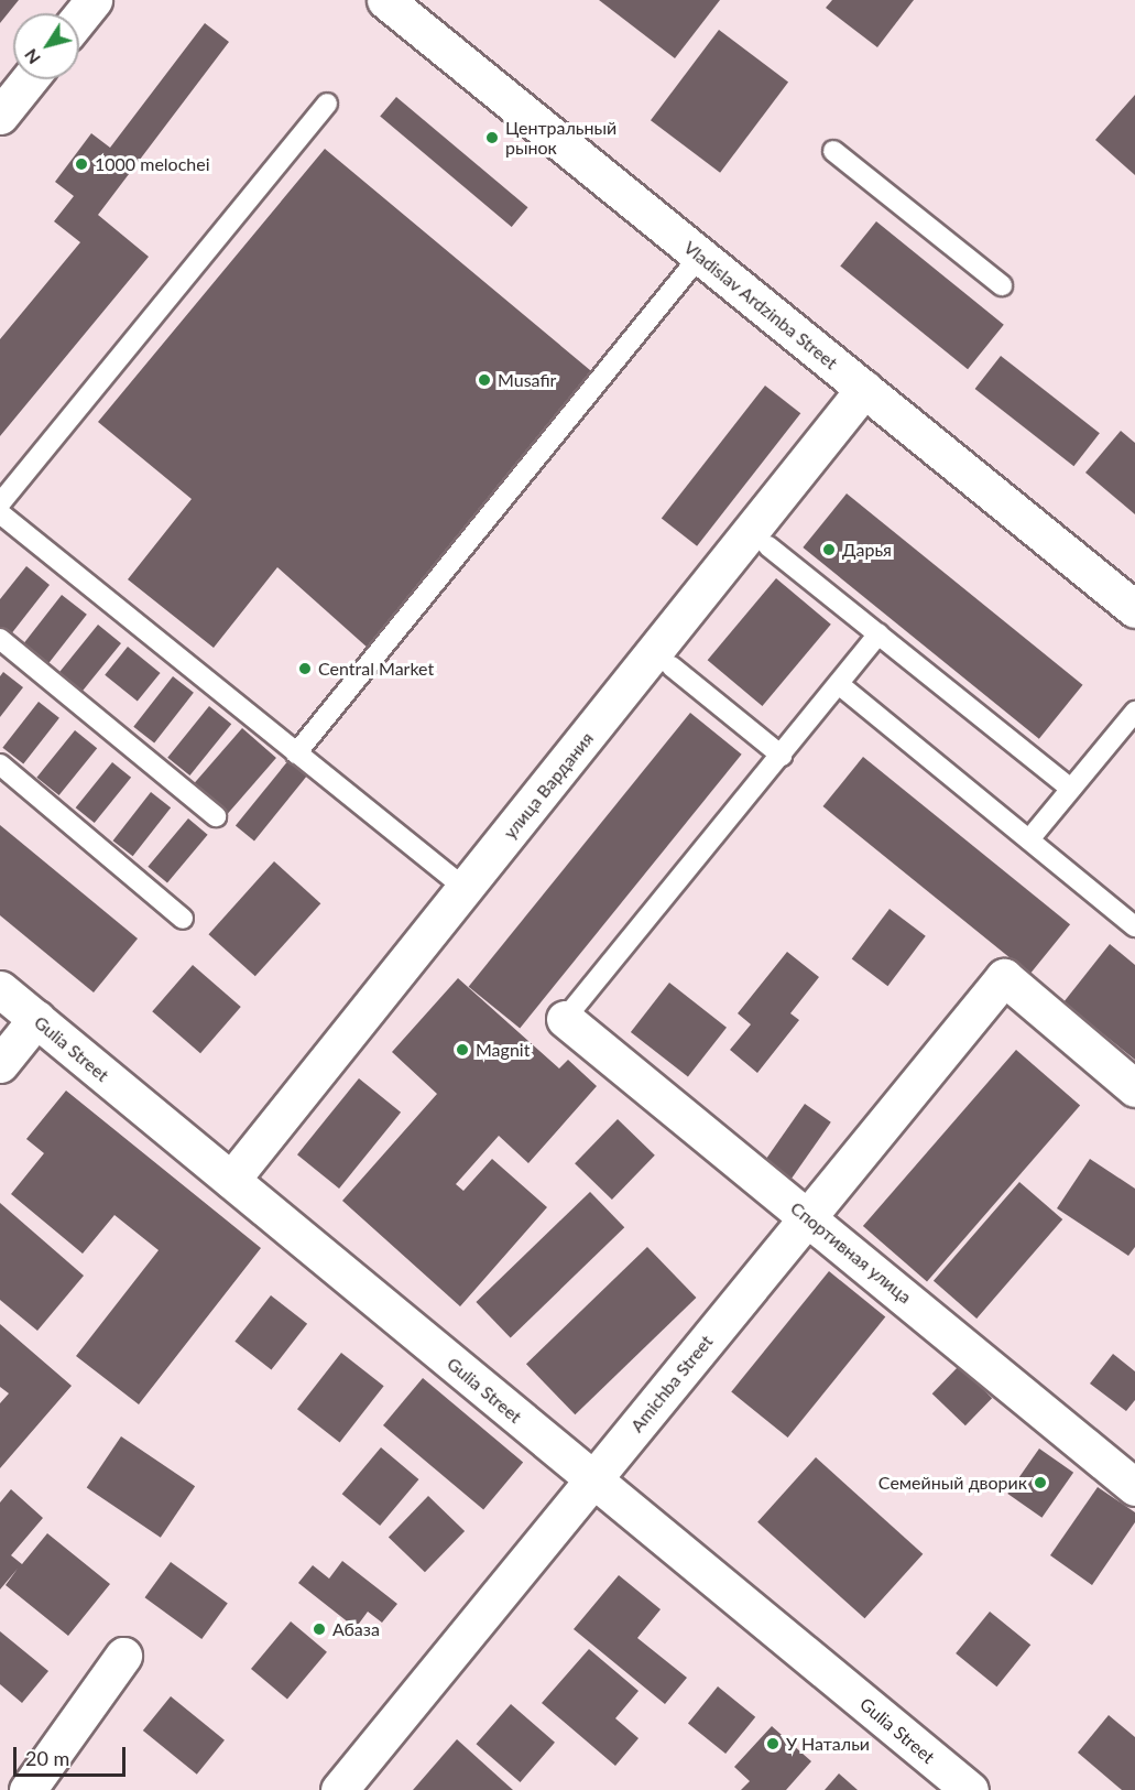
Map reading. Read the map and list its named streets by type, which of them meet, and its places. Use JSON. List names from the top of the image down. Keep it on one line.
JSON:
{"streets":{"street":["Vladislav Ardzinba Street","улица Вардания","Gulia Street","Спортивная улица","Amichba Street"]},"crossings":[["Vladislav Ardzinba Street","улица Вардания"],["улица Вардания","Gulia Street"],["Gulia Street","Amichba Street"],["Спортивная улица","Amichba Street"]],"places":["Центральный рынок","1000 melochei","Musafir","Дарья","Central Market","Magnit","Семейный дворик","Абаза","У Натальи"],"scale_bar":"20 m","north":"bottom left"}
